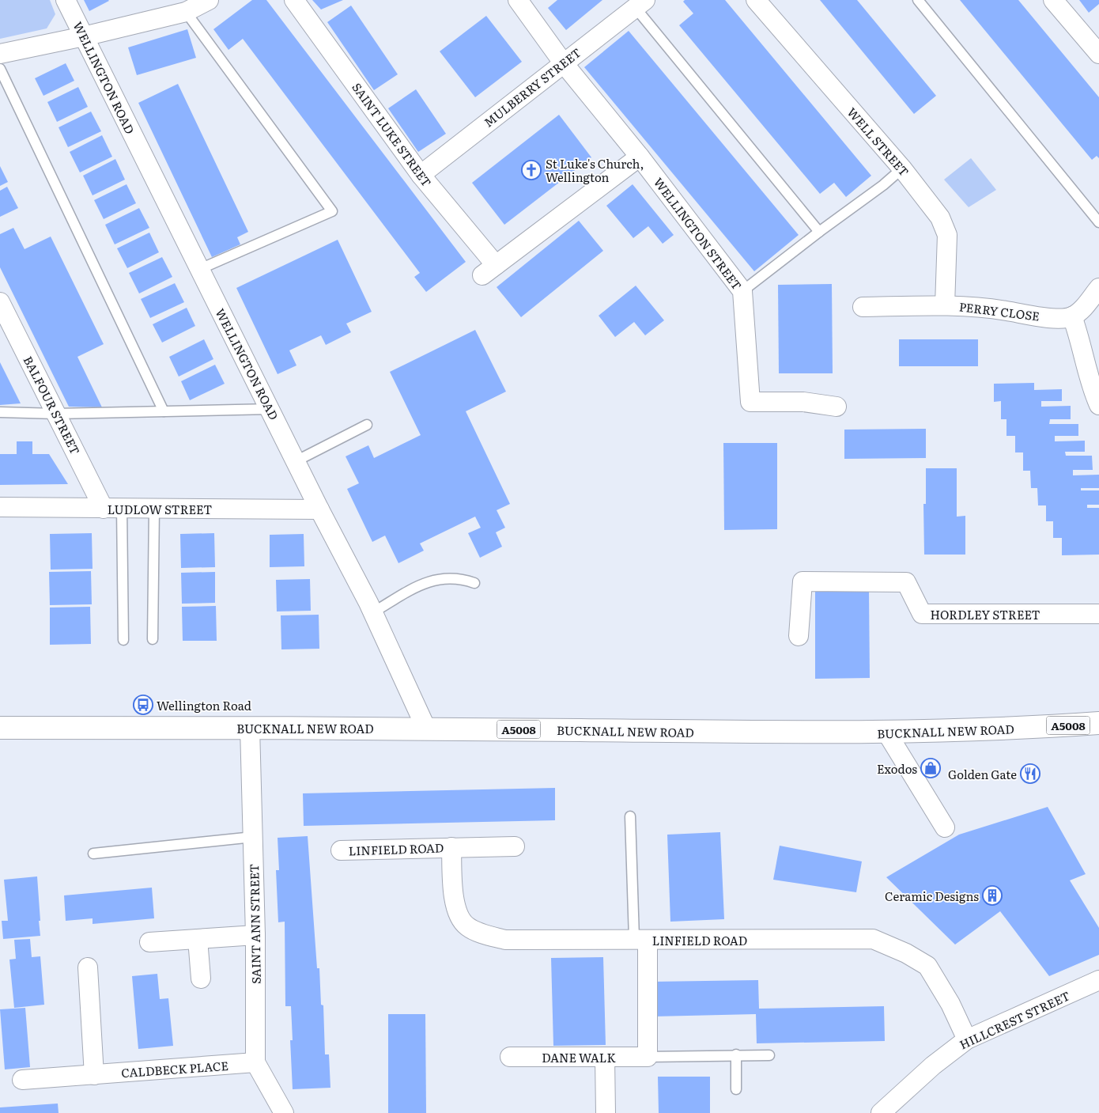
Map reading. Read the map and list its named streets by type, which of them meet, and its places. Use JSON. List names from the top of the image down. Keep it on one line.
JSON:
{"streets":{"main road":["A5008","BUCKNALL NEW ROAD"],"street":["WELLINGTON ROAD","MULBERRY STREET","SAINT LUKE STREET","WELL STREET","WELLINGTON STREET","PERRY CLOSE","BALFOUR STREET","LUDLOW STREET","HORDLEY STREET","LINFIELD ROAD","SAINT ANN STREET","HILLCREST STREET","DANE WALK","CALDBECK PLACE"]},"crossings":[["WELLINGTON ROAD","LUDLOW STREET"],["WELLINGTON ROAD","BUCKNALL NEW ROAD"],["MULBERRY STREET","SAINT LUKE STREET"],["MULBERRY STREET","WELLINGTON STREET"],["SAINT LUKE STREET","WELLINGTON STREET"],["WELL STREET","PERRY CLOSE"],["BALFOUR STREET","LUDLOW STREET"],["BUCKNALL NEW ROAD","SAINT ANN STREET"],["LINFIELD ROAD","HILLCREST STREET"],["SAINT ANN STREET","CALDBECK PLACE"]],"places":{"church":["St Luke's Church, Wellington"],"bus stop":["Wellington Road"],"shop":["Exodos"],"restaurant":["Golden Gate"],"building":["Ceramic Designs"]}}
